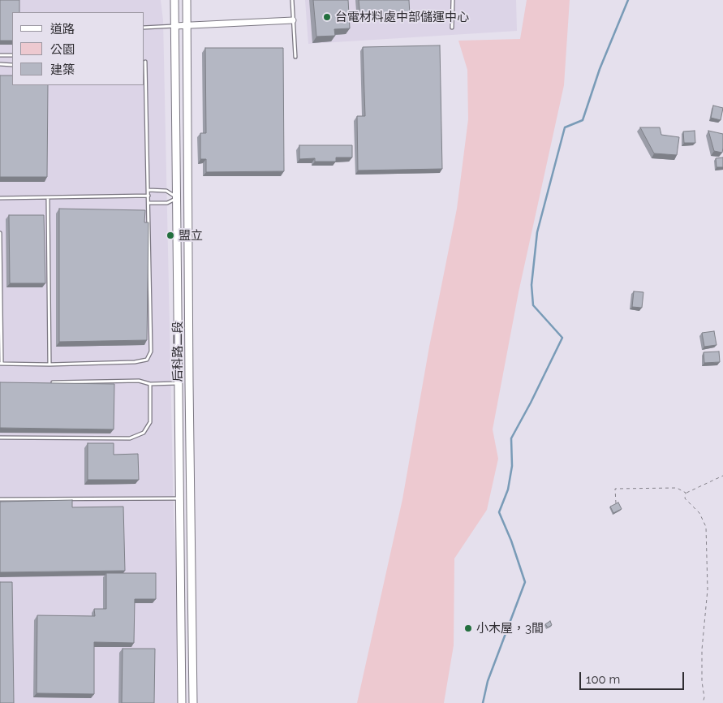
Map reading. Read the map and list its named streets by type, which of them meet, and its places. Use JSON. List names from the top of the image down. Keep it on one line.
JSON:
{"streets":{"street":["后科路二段"]},"places":["台電材料處中部儲運中心","盟立","小木屋，3間"],"legend":["道路","公園","建築"],"scale_bar":"100 m"}
